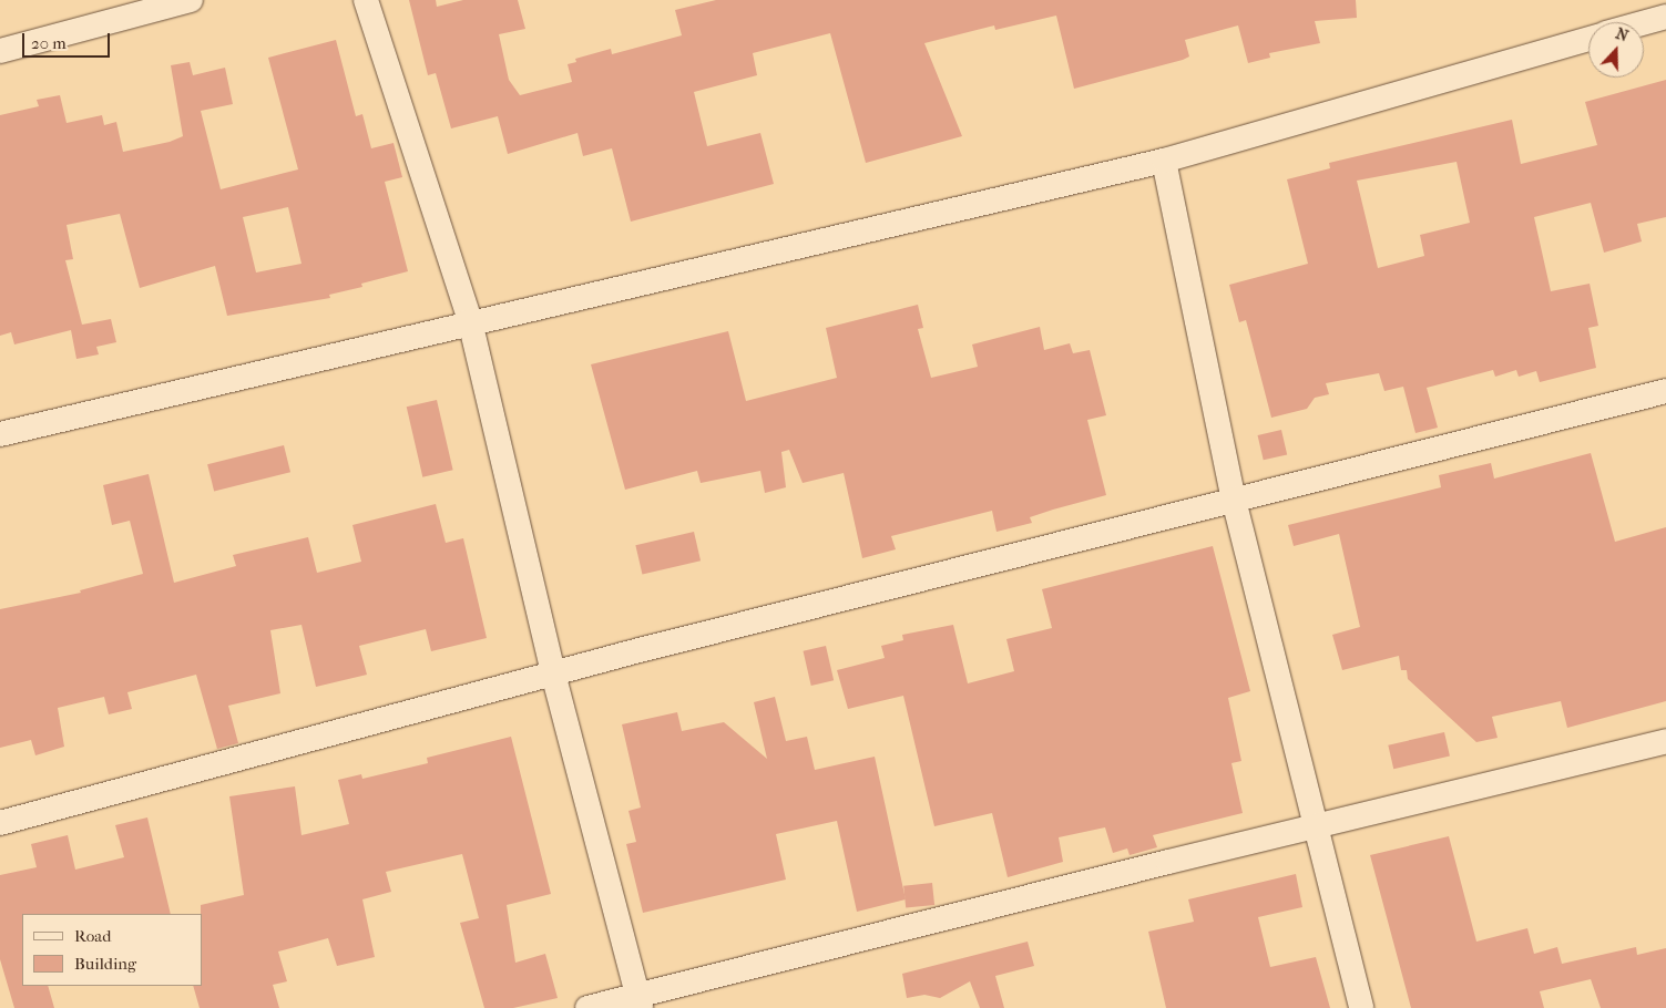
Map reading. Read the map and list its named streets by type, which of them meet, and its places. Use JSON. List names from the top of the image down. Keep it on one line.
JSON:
{"legend":["Road","Building"],"scale_bar":"20 m","north":"top"}
